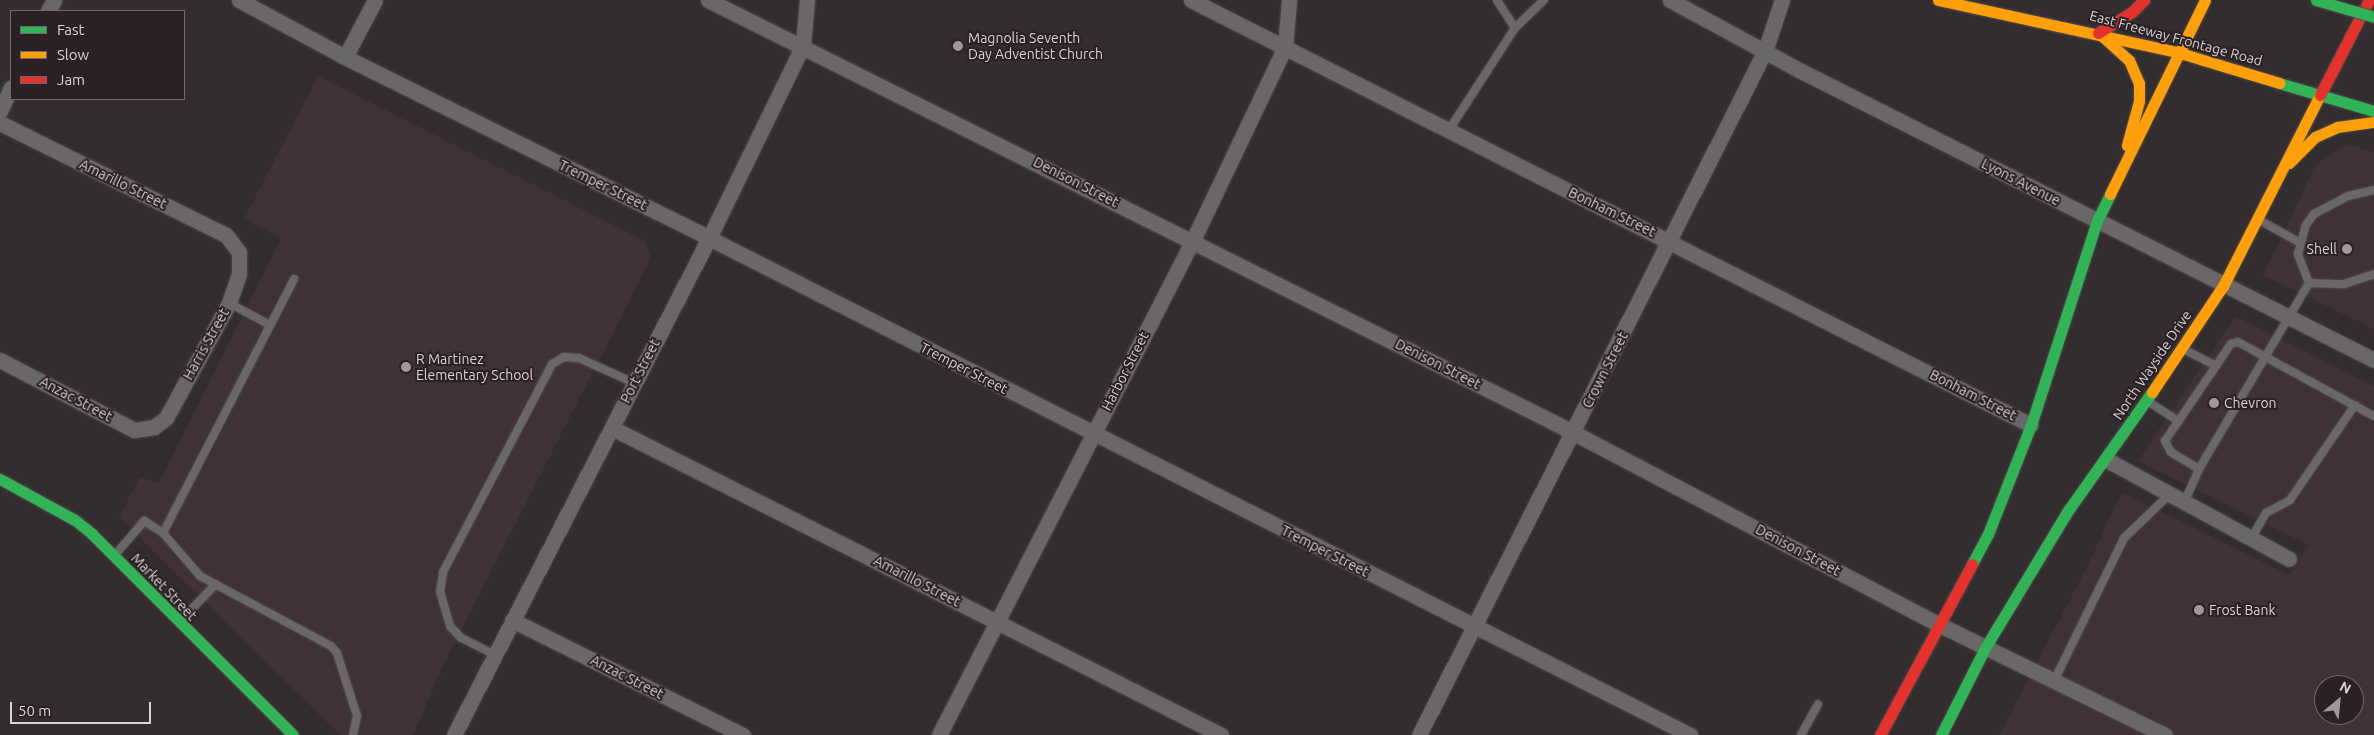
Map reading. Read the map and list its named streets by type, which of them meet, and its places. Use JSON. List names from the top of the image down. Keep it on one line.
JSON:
{"streets":{"main road":["East Freeway Frontage Road","North Wayside Drive","Market Street"],"street":["Denison Street","Lyons Avenue","Amarillo Street","Tremper Street","Bonham Street","Harris Street","Crown Street","Port Street","Harbor Street","Anzac Street"]},"crossings":[["East Freeway Frontage Road","North Wayside Drive"],["Denison Street","North Wayside Drive"],["Denison Street","Crown Street"],["Denison Street","Port Street"],["Denison Street","Harbor Street"],["Lyons Avenue","North Wayside Drive"],["Lyons Avenue","Crown Street"],["Amarillo Street","Harris Street"],["Amarillo Street","Port Street"],["Amarillo Street","Harbor Street"],["Tremper Street","Crown Street"],["Tremper Street","Port Street"],["Tremper Street","Harbor Street"],["Bonham Street","Crown Street"],["Bonham Street","Harbor Street"],["Harris Street","Anzac Street"],["Port Street","Anzac Street"]],"places":["Magnolia Seventh Day Adventist Church","Shell","R Martinez Elementary School","Chevron","Frost Bank"],"legend":["Fast","Slow","Jam"],"scale_bar":"50 m","north":"top right"}
